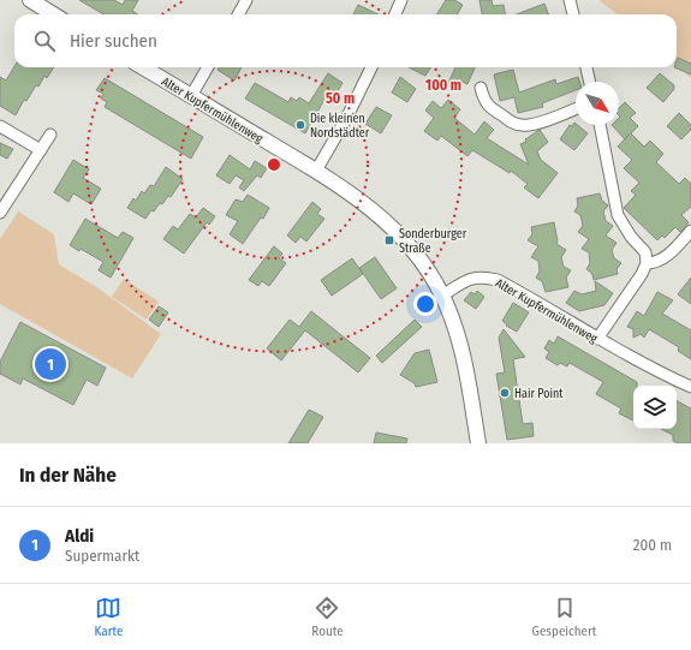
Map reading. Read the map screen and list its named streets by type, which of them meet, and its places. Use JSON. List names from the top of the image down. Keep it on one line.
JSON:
{"streets":{"street":["Alter Kupfermühlenweg"]},"places":{"other":["Die kleinen Nordstädter","Hair Point"],"transit":["Sonderburger Straße"]},"north":"bottom right","page":{"search":"Hier suchen","pins":"1","heading":"In der Nähe","list":[{"mark":"1","name":"Aldi","note":"Supermarkt","value":"200 m"}],"nav":["Karte","Route","Gespeichert"]},"rings":["100 m","50 m"]}
